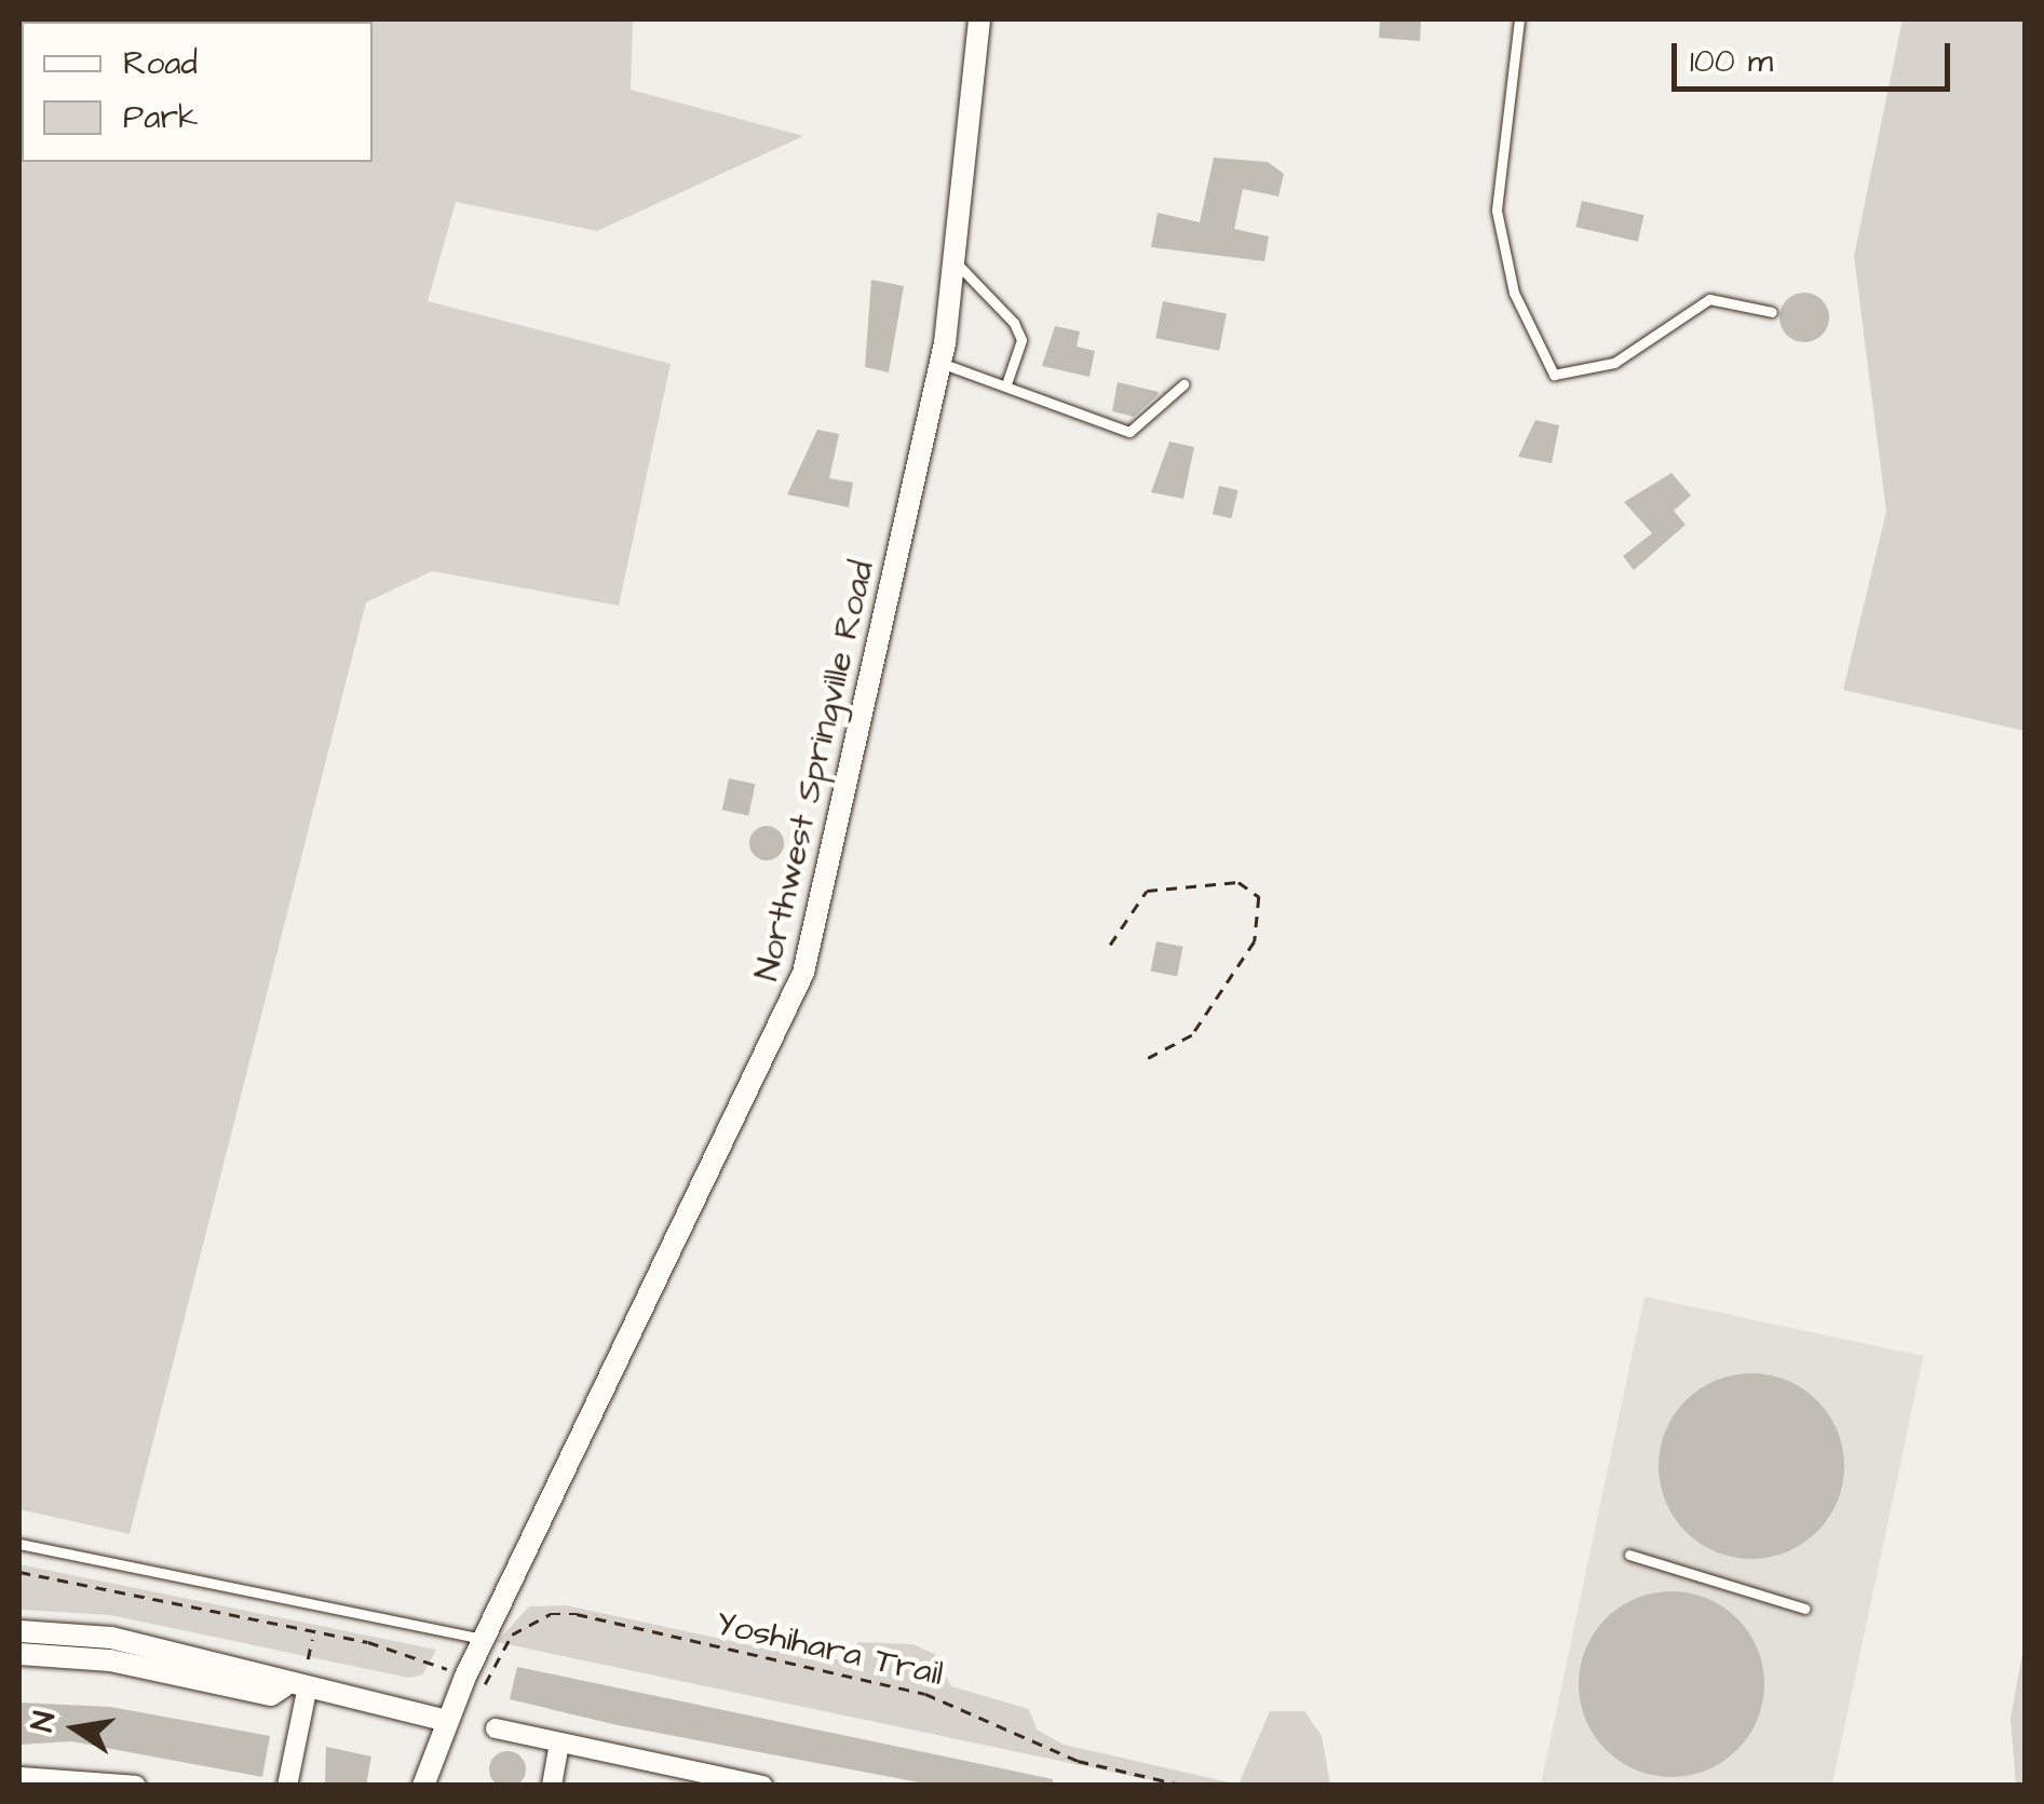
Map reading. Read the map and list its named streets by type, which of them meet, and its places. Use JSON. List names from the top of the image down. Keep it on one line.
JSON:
{"streets":{"street":["Northwest Springville Road"],"path":["Yoshihara Trail"]},"legend":["Road","Park"],"scale_bar":"100 m","north":"left"}
